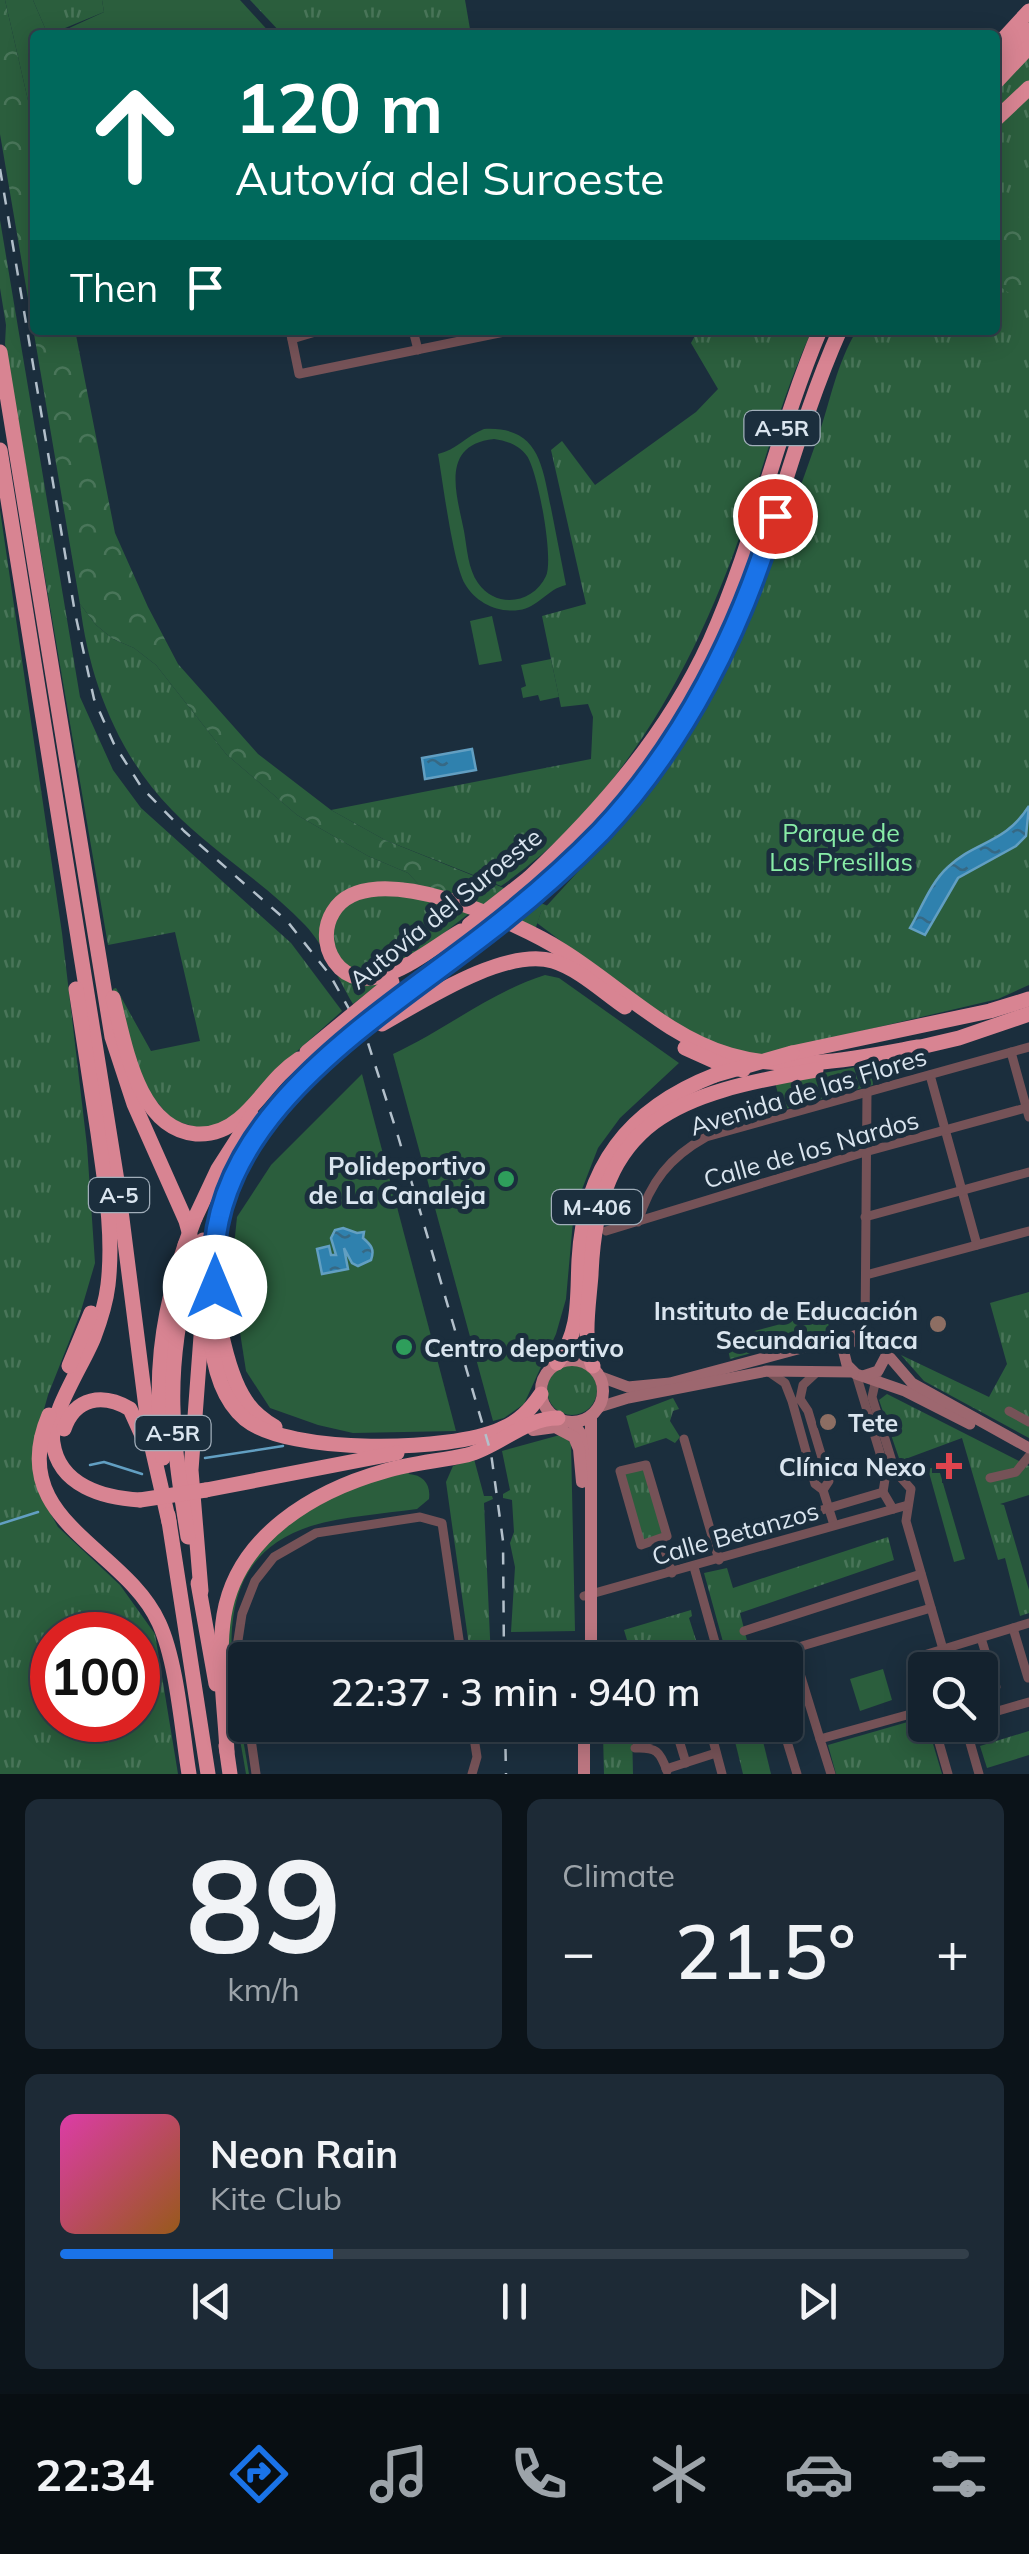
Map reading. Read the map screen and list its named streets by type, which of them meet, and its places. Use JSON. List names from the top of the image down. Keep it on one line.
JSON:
{"streets":{"highway":["A-5R","Autovía del Suroeste","A-5","M-406"],"street":["Avenida de las Flores","Calle de los Nardos","Calle Betanzos"]},"crossings":[["Avenida de las Flores","Calle de los Nardos"]],"parks":["Parque de Las Presillas"],"places":{"other":["Polideportivo de La Canaleja","Instituto de Educación Secundaria Ítaca","Centro deportivo","Tete"],"health":["Clínica Nexo"]},"page":{"turn":["120 m","Autovía del Suroeste"],"then":"Then","limit":"100","trip":"22:37 · 3 min · 940 m","tile":[["89","km/h"],"Climate"],"heat":["−","21.5°","+"],"song":["Neon Rain","Kite Club"],"tabs":"22:34"}}
